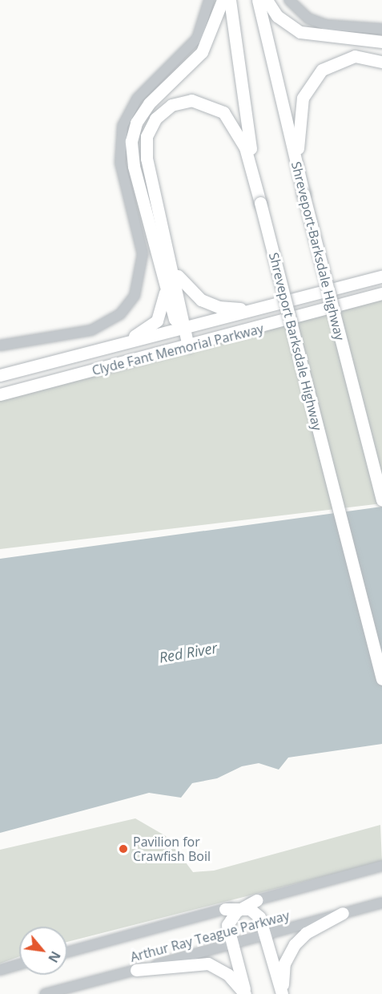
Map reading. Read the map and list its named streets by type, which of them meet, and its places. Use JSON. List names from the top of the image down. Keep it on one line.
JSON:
{"streets":{"main road":["Shreveport-Barksdale Highway","Shreveport Barksdale Highway","Clyde Fant Memorial Parkway"],"street":["Arthur Ray Teague Parkway"]},"water":["Red River"],"places":["Pavilion for Crawfish Boil"],"north":"bottom right"}
